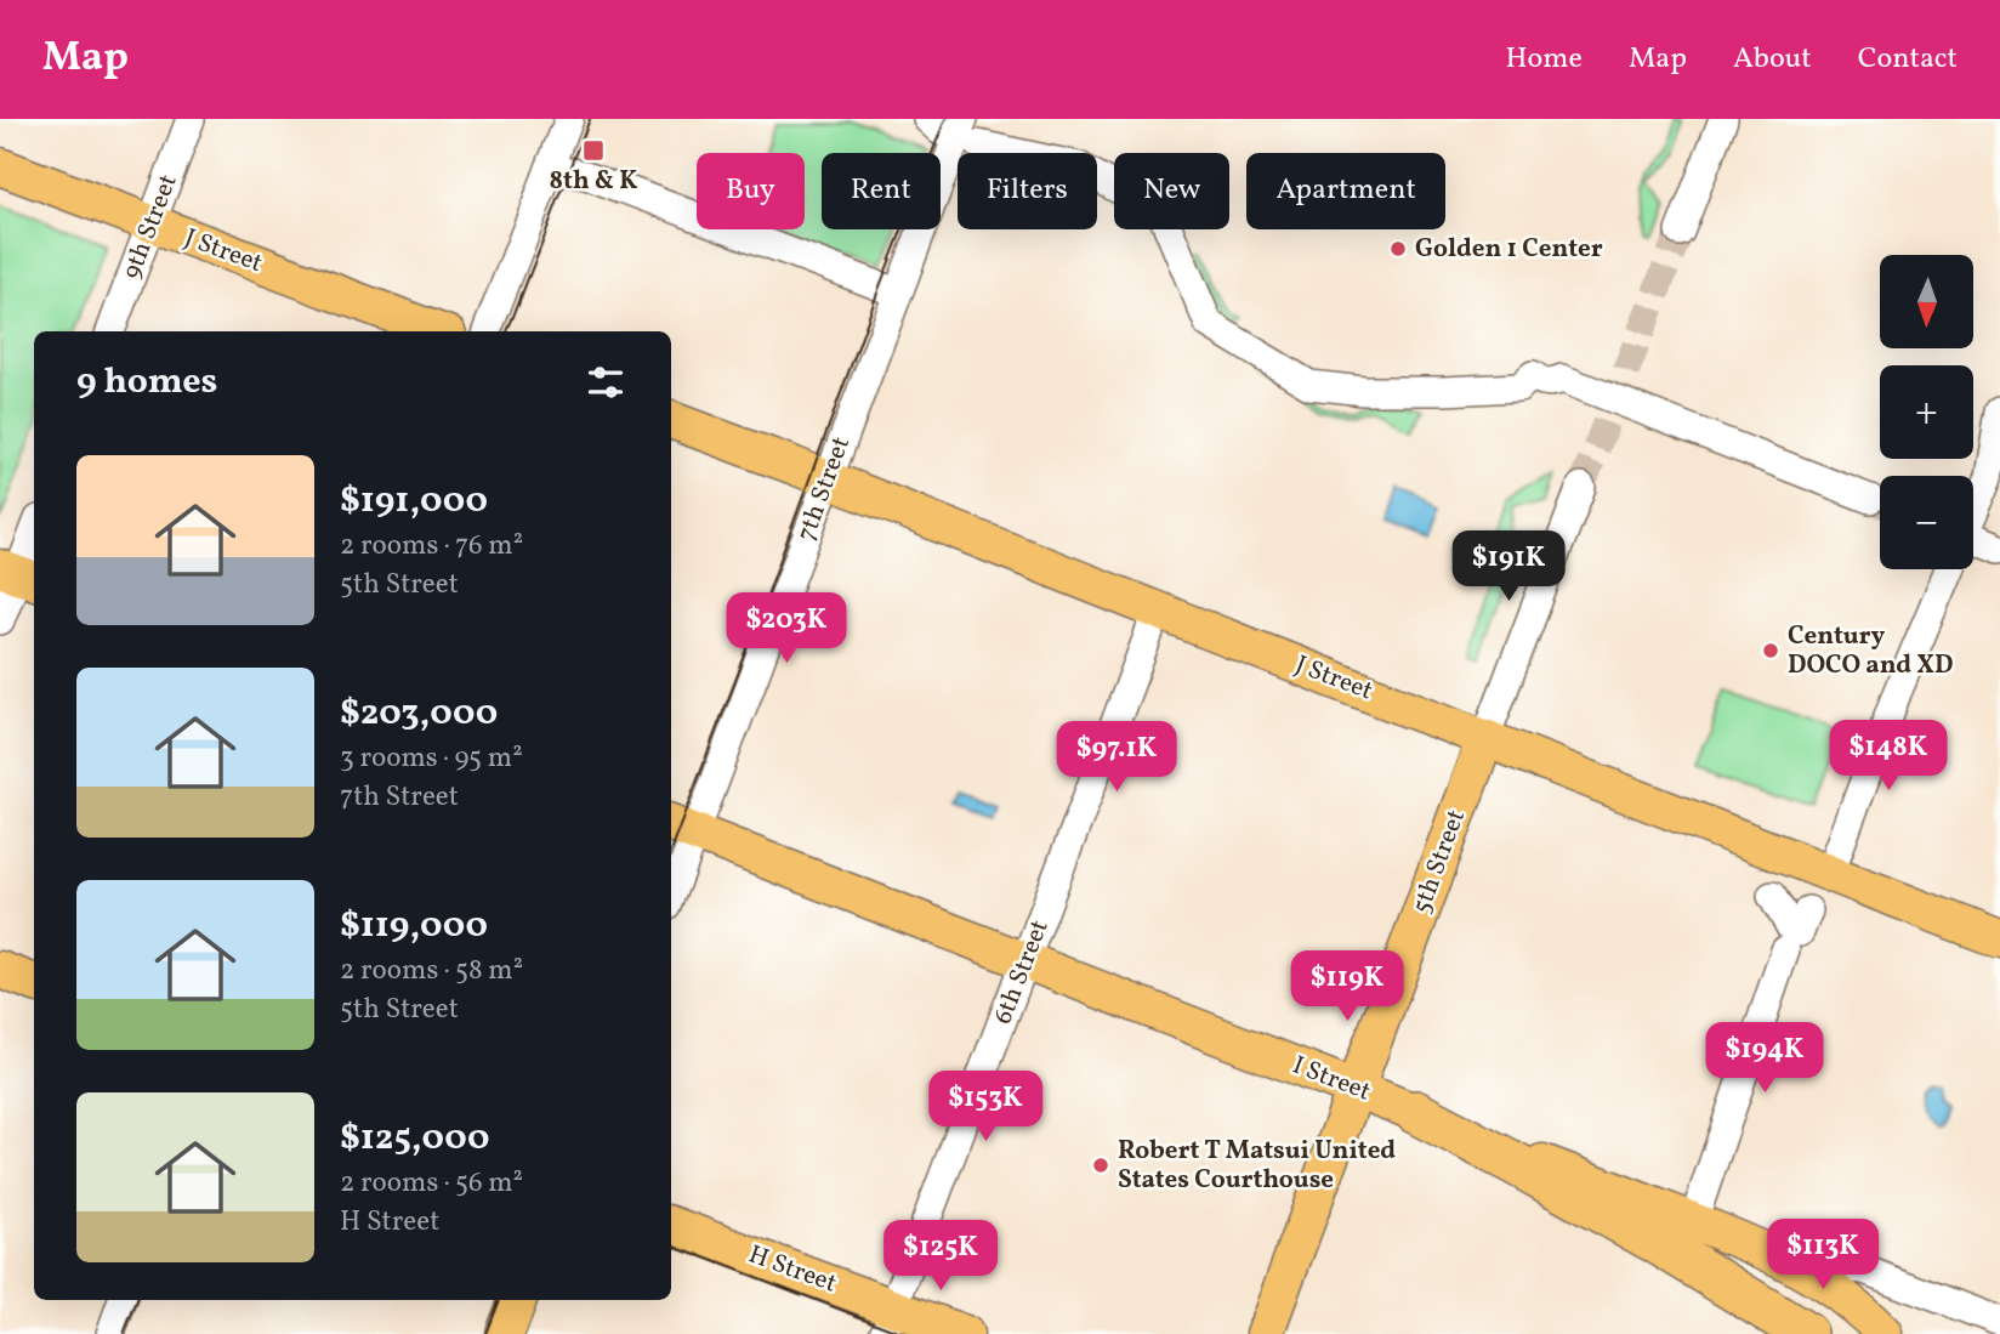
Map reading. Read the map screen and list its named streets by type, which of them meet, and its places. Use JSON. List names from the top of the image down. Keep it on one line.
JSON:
{"streets":{"main road":["J Street","5th Street","I Street","H Street"],"street":["9th Street","7th Street","6th Street"]},"crossings":[["9th Street","J Street"],["J Street","7th Street"],["J Street","5th Street"],["J Street","6th Street"],["7th Street","I Street"],["5th Street","I Street"],["6th Street","I Street"],["6th Street","H Street"]],"places":{"transit":["8th & K"],"other":["Golden 1 Center","Century DOCO and XD","Robert T Matsui United States Courthouse"]},"north":"bottom","page":{"header":"Map","nav":["Home","Map","About","Contact"],"chip":["Buy","Rent","Filters","New","Apartment"],"map_buttons":["+","−"],"heading":"9 homes","list":[{"name":"$191,000","note":"2 rooms · 76 m² · 5th Street"},{"name":"$203,000","note":"3 rooms · 95 m² · 7th Street"},{"name":"$119,000","note":"2 rooms · 58 m² · 5th Street"},{"name":"$125,000","note":"2 rooms · 56 m² · H Street"}],"price":["$191K","$203K","$148K","$97.1K","$119K","$194K","$153K","$113K","$125K"]}}
